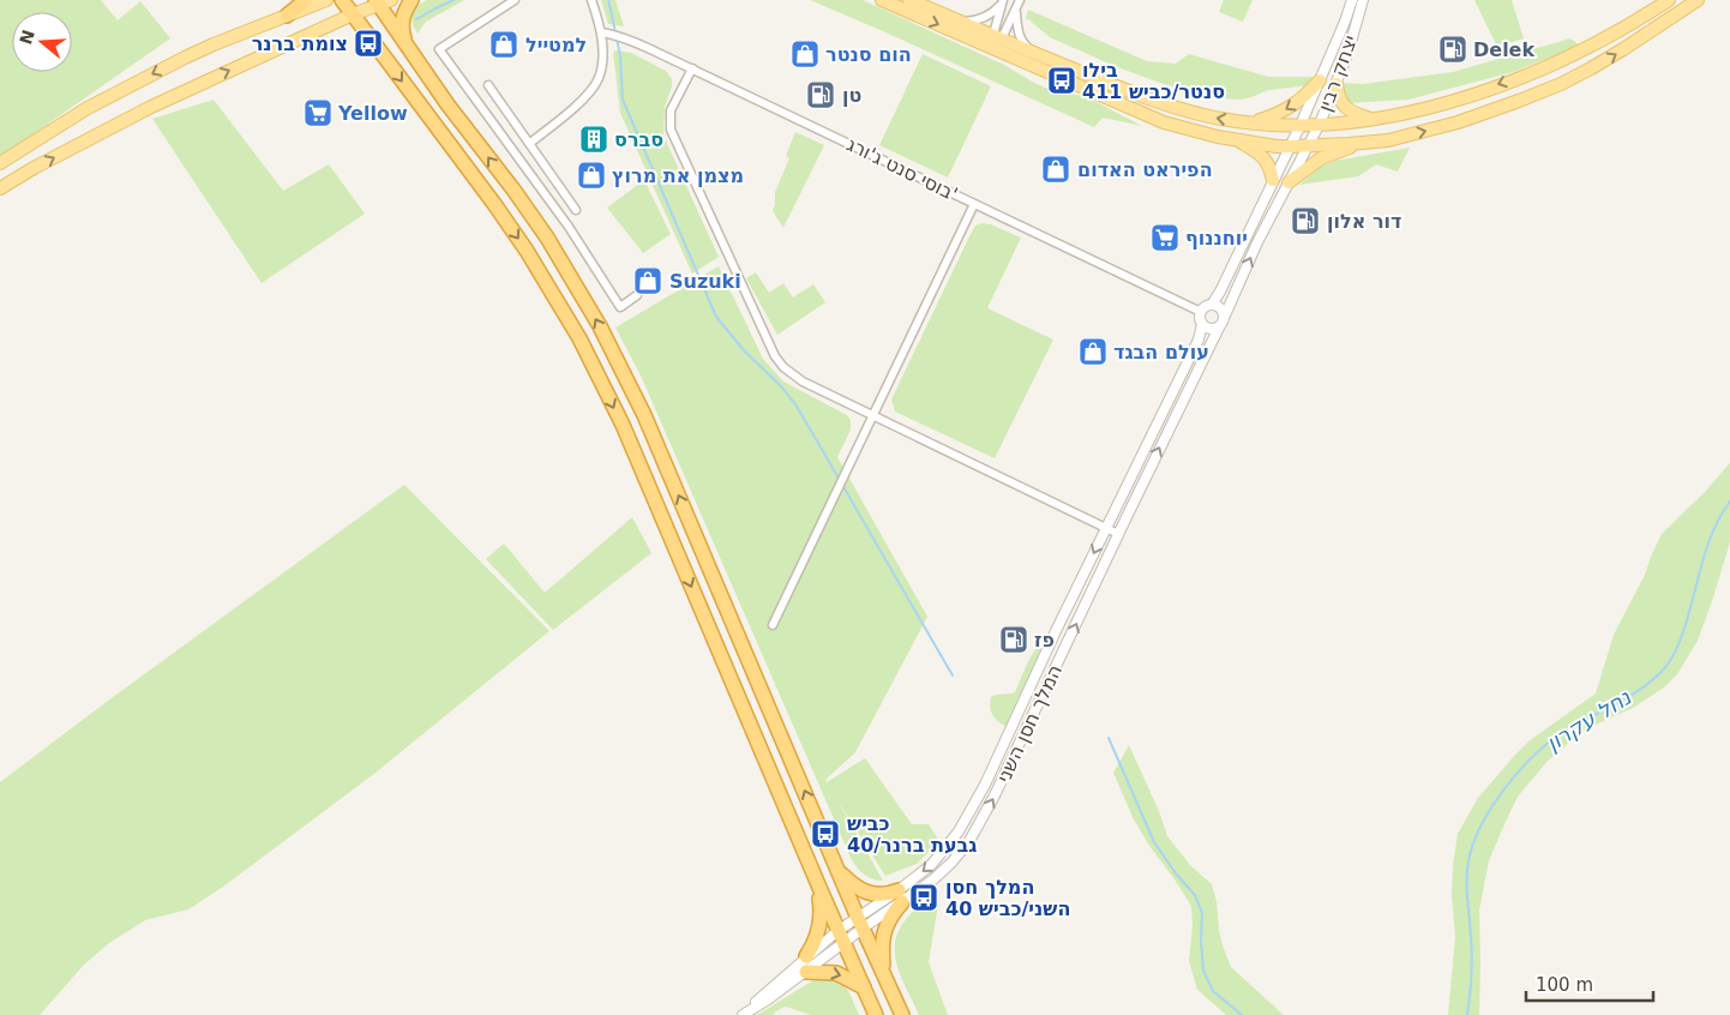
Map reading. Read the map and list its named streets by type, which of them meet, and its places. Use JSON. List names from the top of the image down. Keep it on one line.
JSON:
{"streets":{"street":["יצחק רבין","בוסי סנט ג'ורג'","המלך חסן השני"]},"crossings":[["בוסי סנט ג'ורג'","המלך חסן השני"]],"water":["נחל עקרון"],"places":{"bus stop":["צומת ברנר","בילו סנטר/כביש 411","כביש 40/גבעת ברנר","המלך חסן השני/כביש 40"],"shop":["למטייל","הום סנטר","הפיראט האדום","מצמן את מרוץ","Suzuki","עולם הבגד"],"fuel station":["Delek","טן","דור אלון","פז"],"supermarket":["Yellow","יוחננוף"],"building":["סברס"]},"scale_bar":"100 m","north":"left"}
